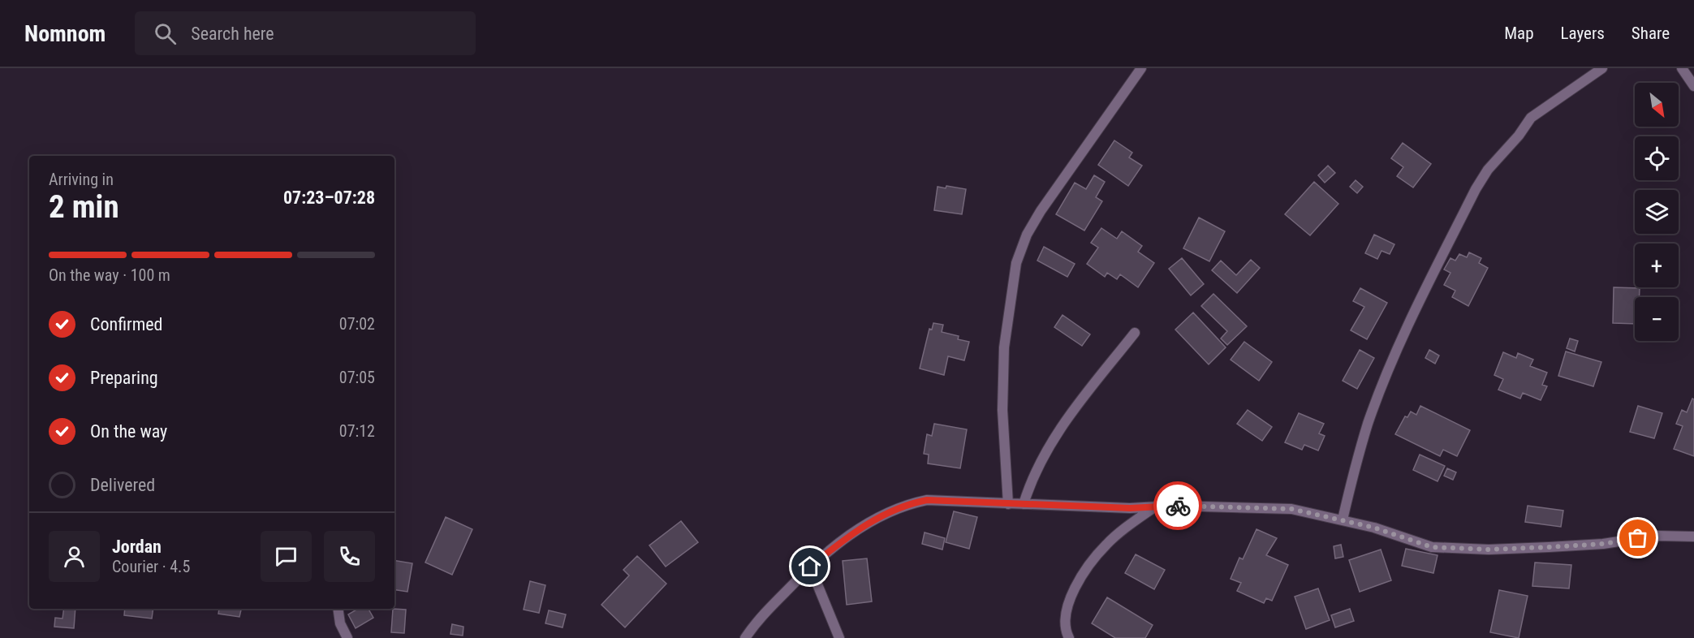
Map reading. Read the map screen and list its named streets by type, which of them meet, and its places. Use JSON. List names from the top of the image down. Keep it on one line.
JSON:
{"north":"bottom right","page":{"header":"Nomnom","search":"Search here","nav":["Map","Layers","Share"],"map_buttons":["+","−"],"heading":["2 min","Arriving in","07:23–07:28"],"panel":["Jordan","Courier · 4.5"],"bar":"On the way · 100 m","list":[["Confirmed","07:02"],["Preparing","07:05"],["On the way","07:12"],"Delivered"]}}
